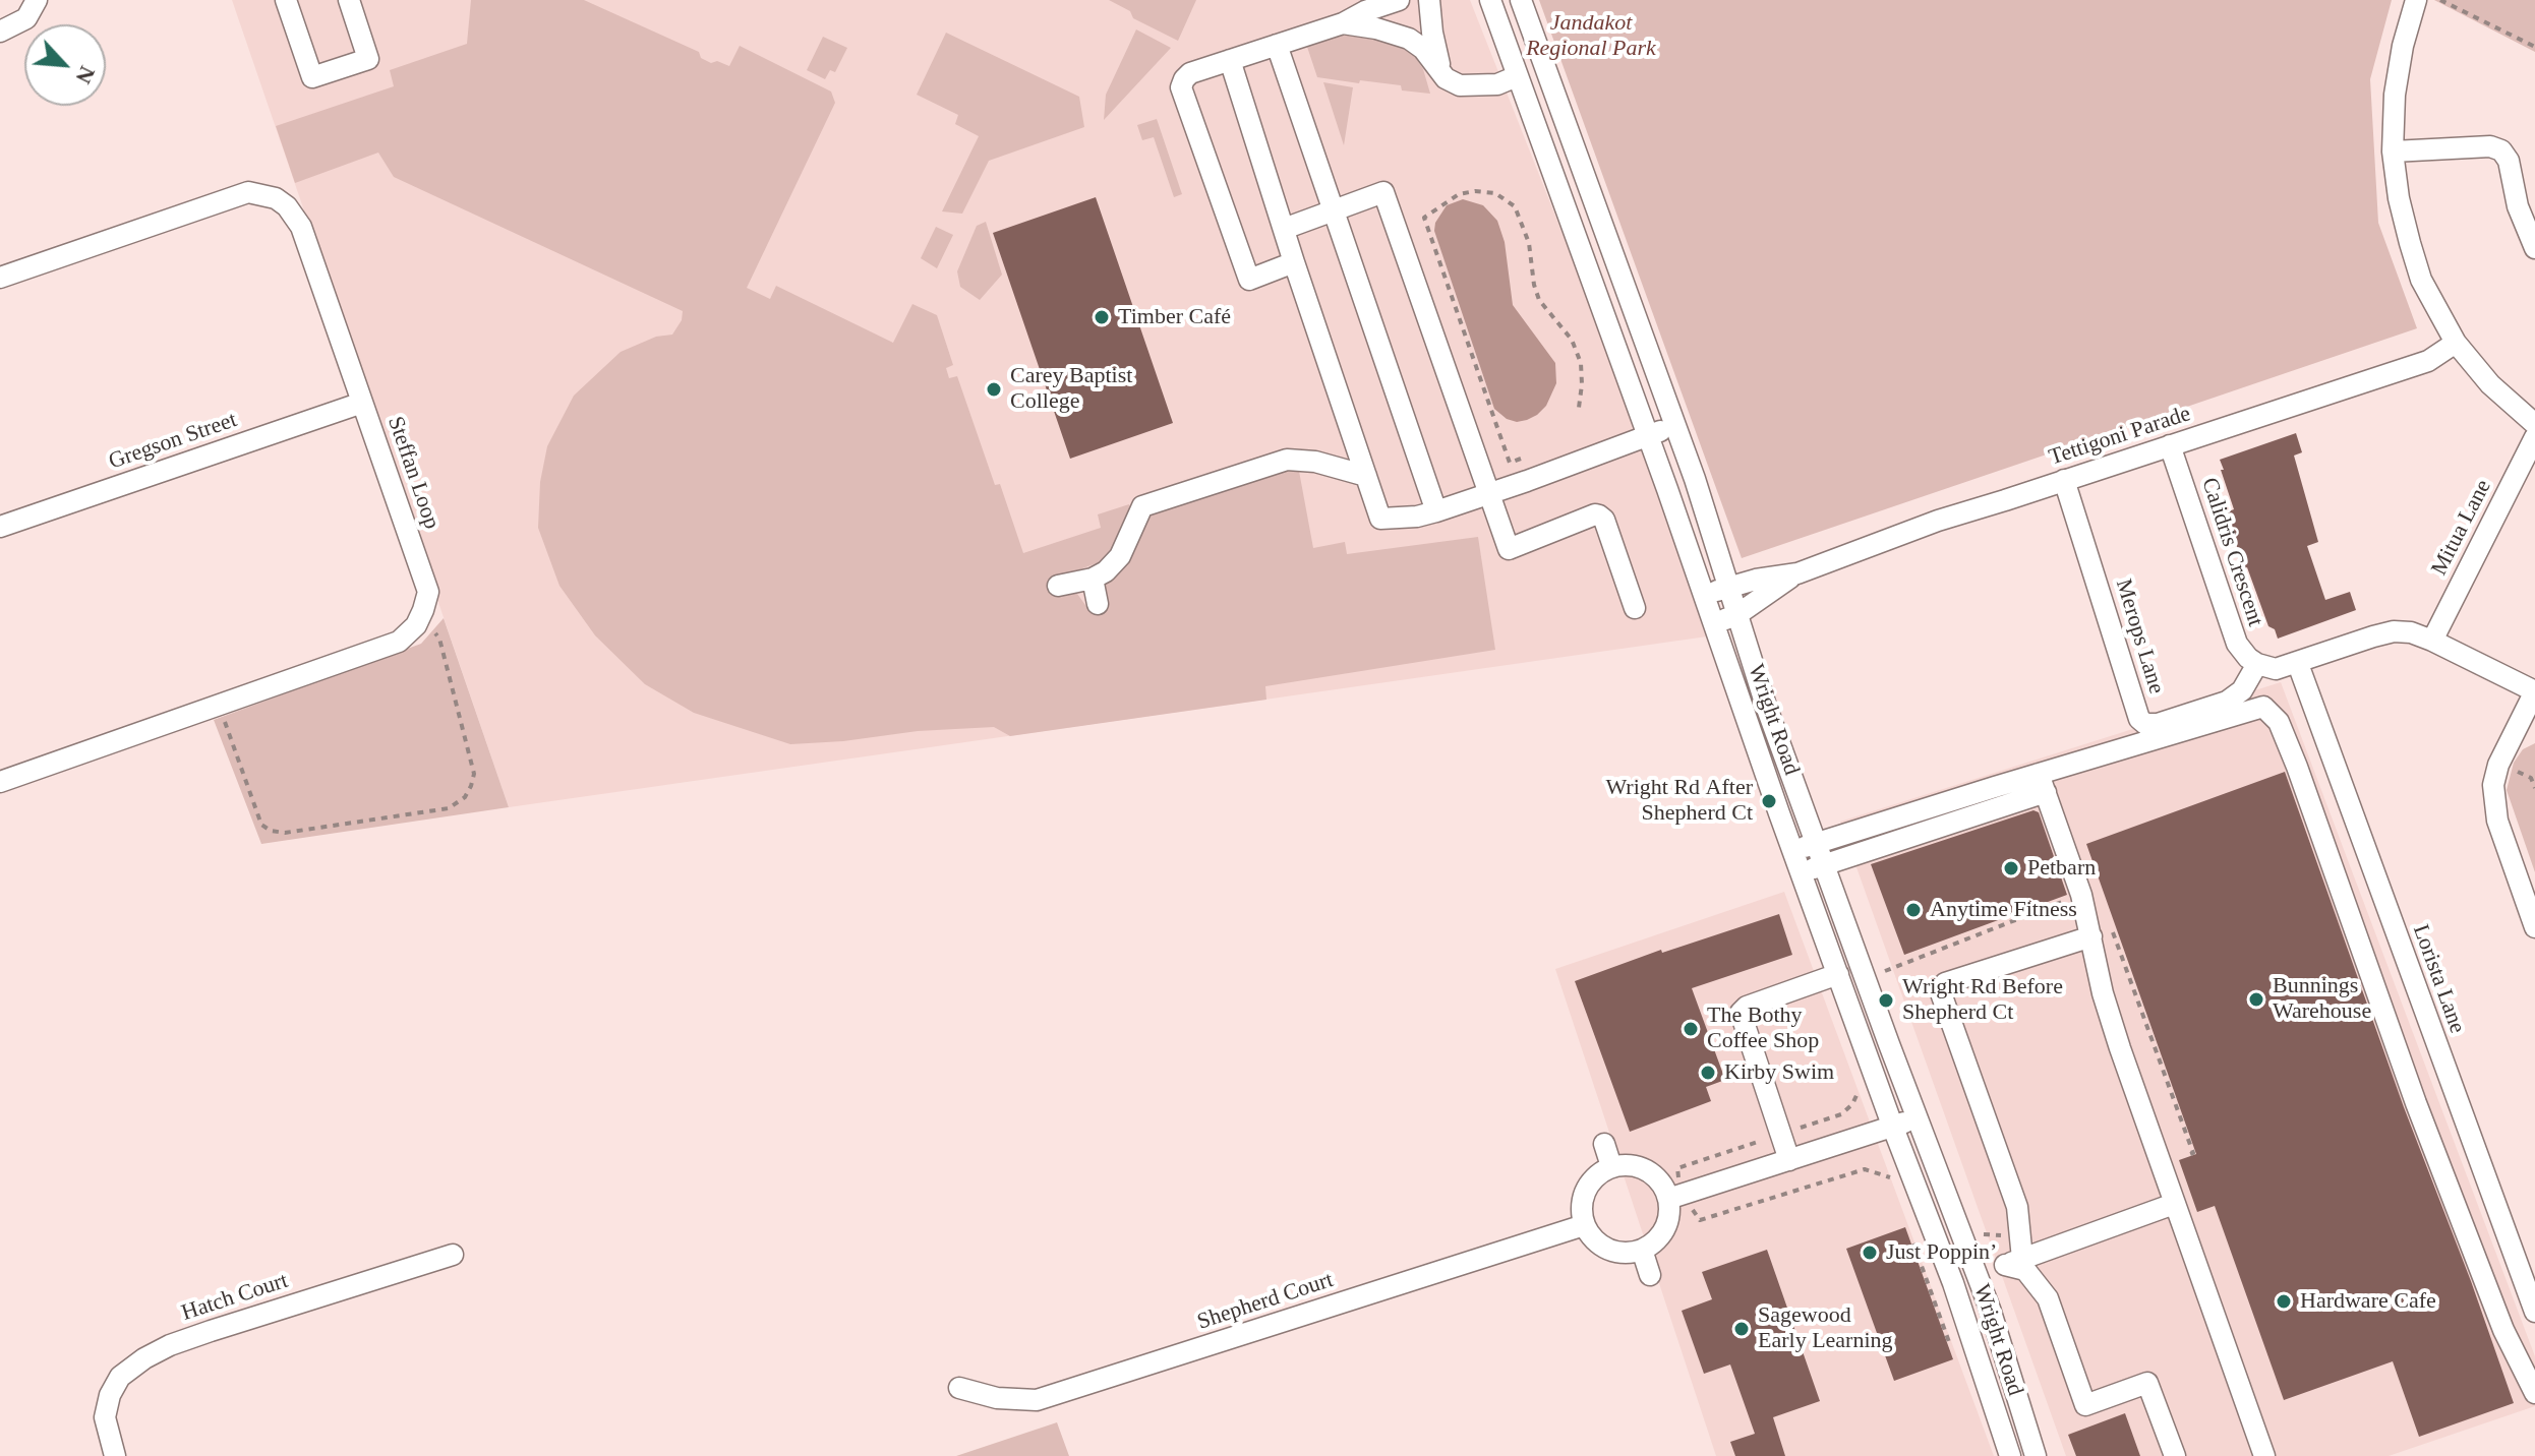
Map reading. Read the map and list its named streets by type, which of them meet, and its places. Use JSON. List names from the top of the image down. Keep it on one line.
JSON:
{"streets":{"street":["Tettigoni Parade","Gregson Street","Steffan Loop","Mitua Lane","Calidris Crescent","Merops Lane","Wright Road","Lorista Lane","Hatch Court","Shepherd Court"]},"crossings":[["Tettigoni Parade","Calidris Crescent"],["Tettigoni Parade","Merops Lane"],["Tettigoni Parade","Wright Road"],["Gregson Street","Steffan Loop"],["Calidris Crescent","Merops Lane"]],"parks":["Jandakot Regional Park"],"places":["Timber Café","Carey Baptist College","Wright Rd After Shepherd Ct","Petbarn","Anytime Fitness","Bunnings Warehouse","Wright Rd Before Shepherd Ct","The Bothy Coffee Shop","Kirby Swim","Just Poppin’","Hardware Cafe","Sagewood Early Learning"],"north":"bottom right"}
